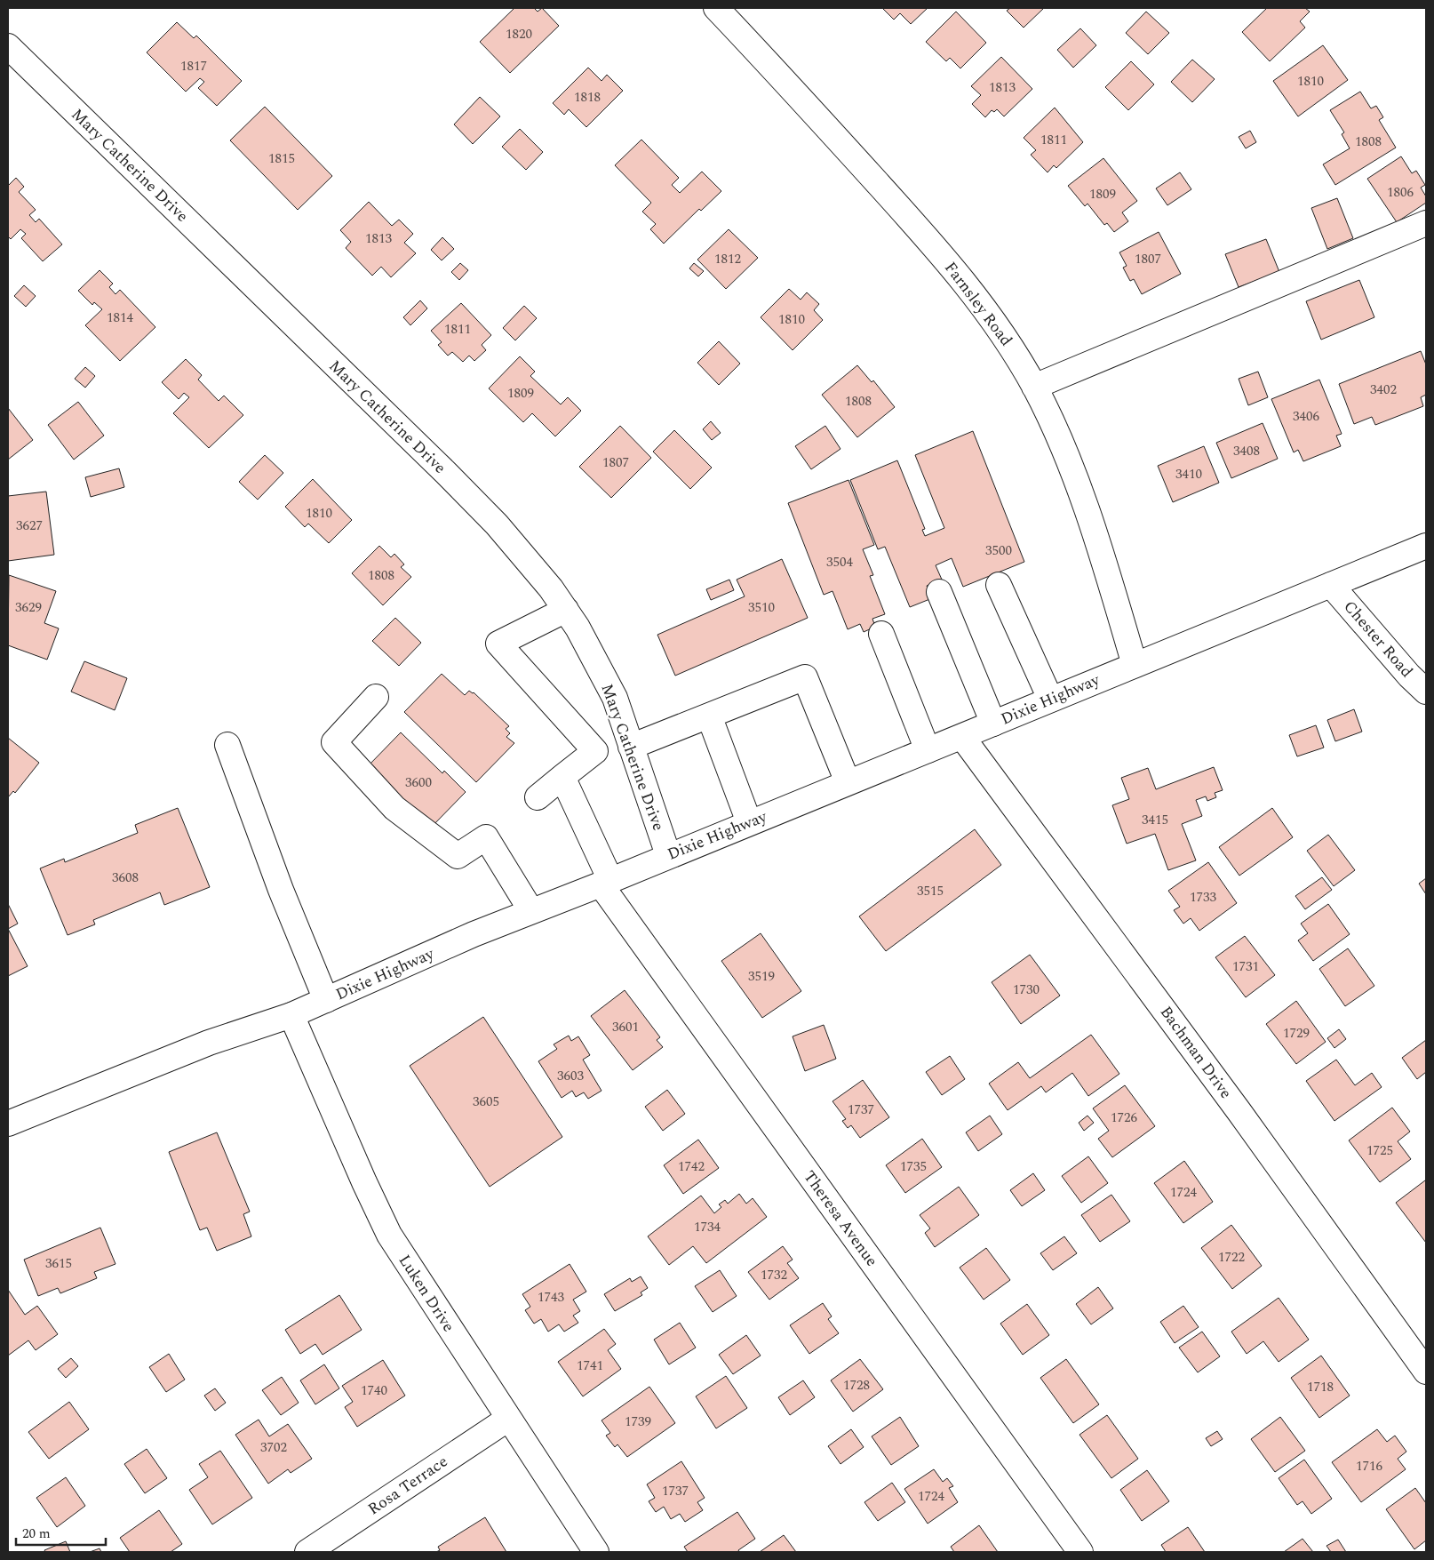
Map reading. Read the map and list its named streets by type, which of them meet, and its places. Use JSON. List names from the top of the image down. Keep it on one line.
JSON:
{"streets":{"street":["Mary Catherine Drive","Farnsley Road","Chester Road","Dixie Highway","Bachman Drive","Theresa Avenue","Luken Drive","Rosa Terrace"]},"crossings":[["Mary Catherine Drive","Dixie Highway"],["Farnsley Road","Dixie Highway"],["Chester Road","Dixie Highway"],["Dixie Highway","Bachman Drive"],["Dixie Highway","Theresa Avenue"],["Dixie Highway","Luken Drive"],["Luken Drive","Rosa Terrace"]],"house_numbers":["1820","1817","1810","1813","1818","1811","1808","1815","1806","1809","1813","1812","1807","1814","1810","1811","3402","1809","1808","3406","3408","1807","3410","1810","3627","3500","3504","1808","3629","3510","3600","3415","3608","3515","1733","1731","3519","1730","3601","1729","3603","3605","1737","1726","1725","1742","1735","1724","1734","1722","3615","1732","1743","1741","1728","1718","1740","1739","3702","1716","1737","1724"],"scale_bar":"20 m"}
